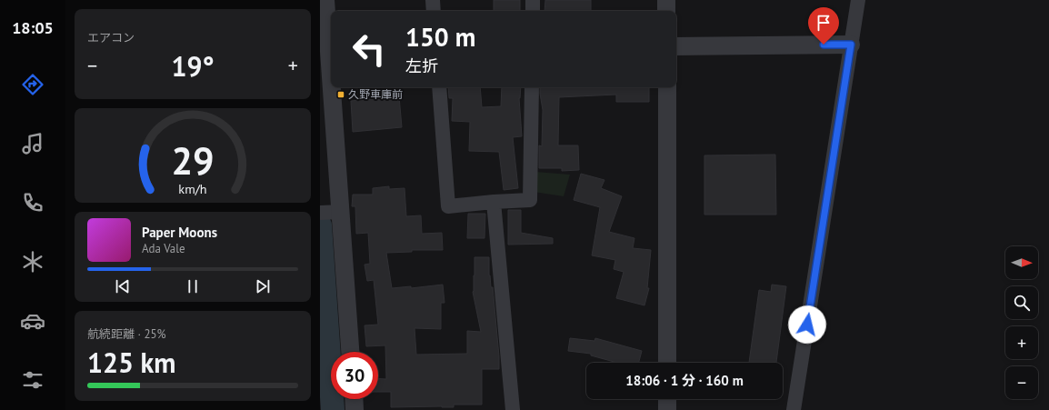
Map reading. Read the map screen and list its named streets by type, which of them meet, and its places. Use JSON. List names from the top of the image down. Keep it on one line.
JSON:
{"places":{"transit":["久野車庫前"]},"north":"right","page":{"tabs":"18:05","tile":["エアコン",["航続距離 · 25%","125 km"]],"turn":["150 m","左折"],"heat":["−","19°","+"],"song":["Paper Moons","Ada Vale"],"map_buttons":["+","−"],"limit":"30","trip":"18:06 · 1 分 · 160 m","gauge":["29","km/h"]}}
